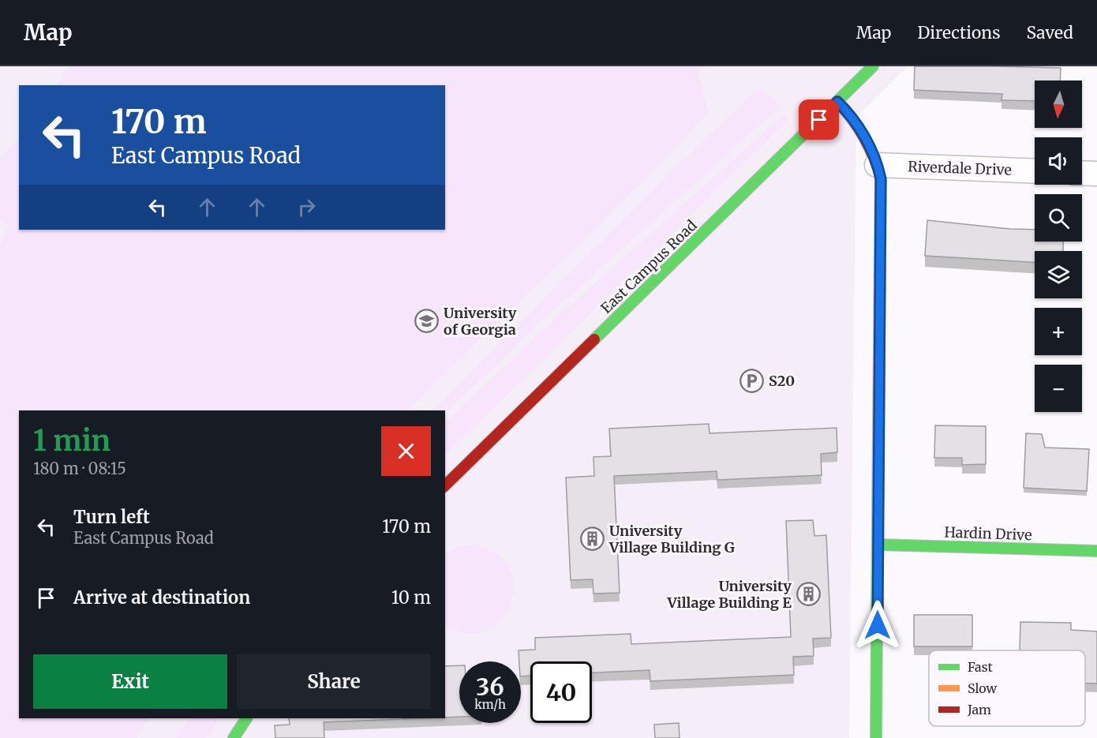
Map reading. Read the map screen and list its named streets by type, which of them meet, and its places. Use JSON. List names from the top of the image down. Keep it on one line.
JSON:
{"streets":{"street":["Riverdale Drive","East Campus Road","Hardin Drive"]},"places":{"school or university":["University of Georgia"],"parking":["S20"],"building":["University Village Building G","University Village Building E"]},"legend":["Fast","Slow","Jam"],"north":"bottom","page":{"header":"Map","nav":["Map","Directions","Saved"],"map_buttons":["+","−"],"turn":["170 m","East Campus Road"],"heading":["1 min","180 m · 08:15"],"list":[{"name":"Turn left","note":"East Campus Road","value":"170 m"},{"name":"Arrive at destination","value":"10 m"}],"buttons":["Exit","Share"],"speed":"36 km/h","limit":"40"}}
